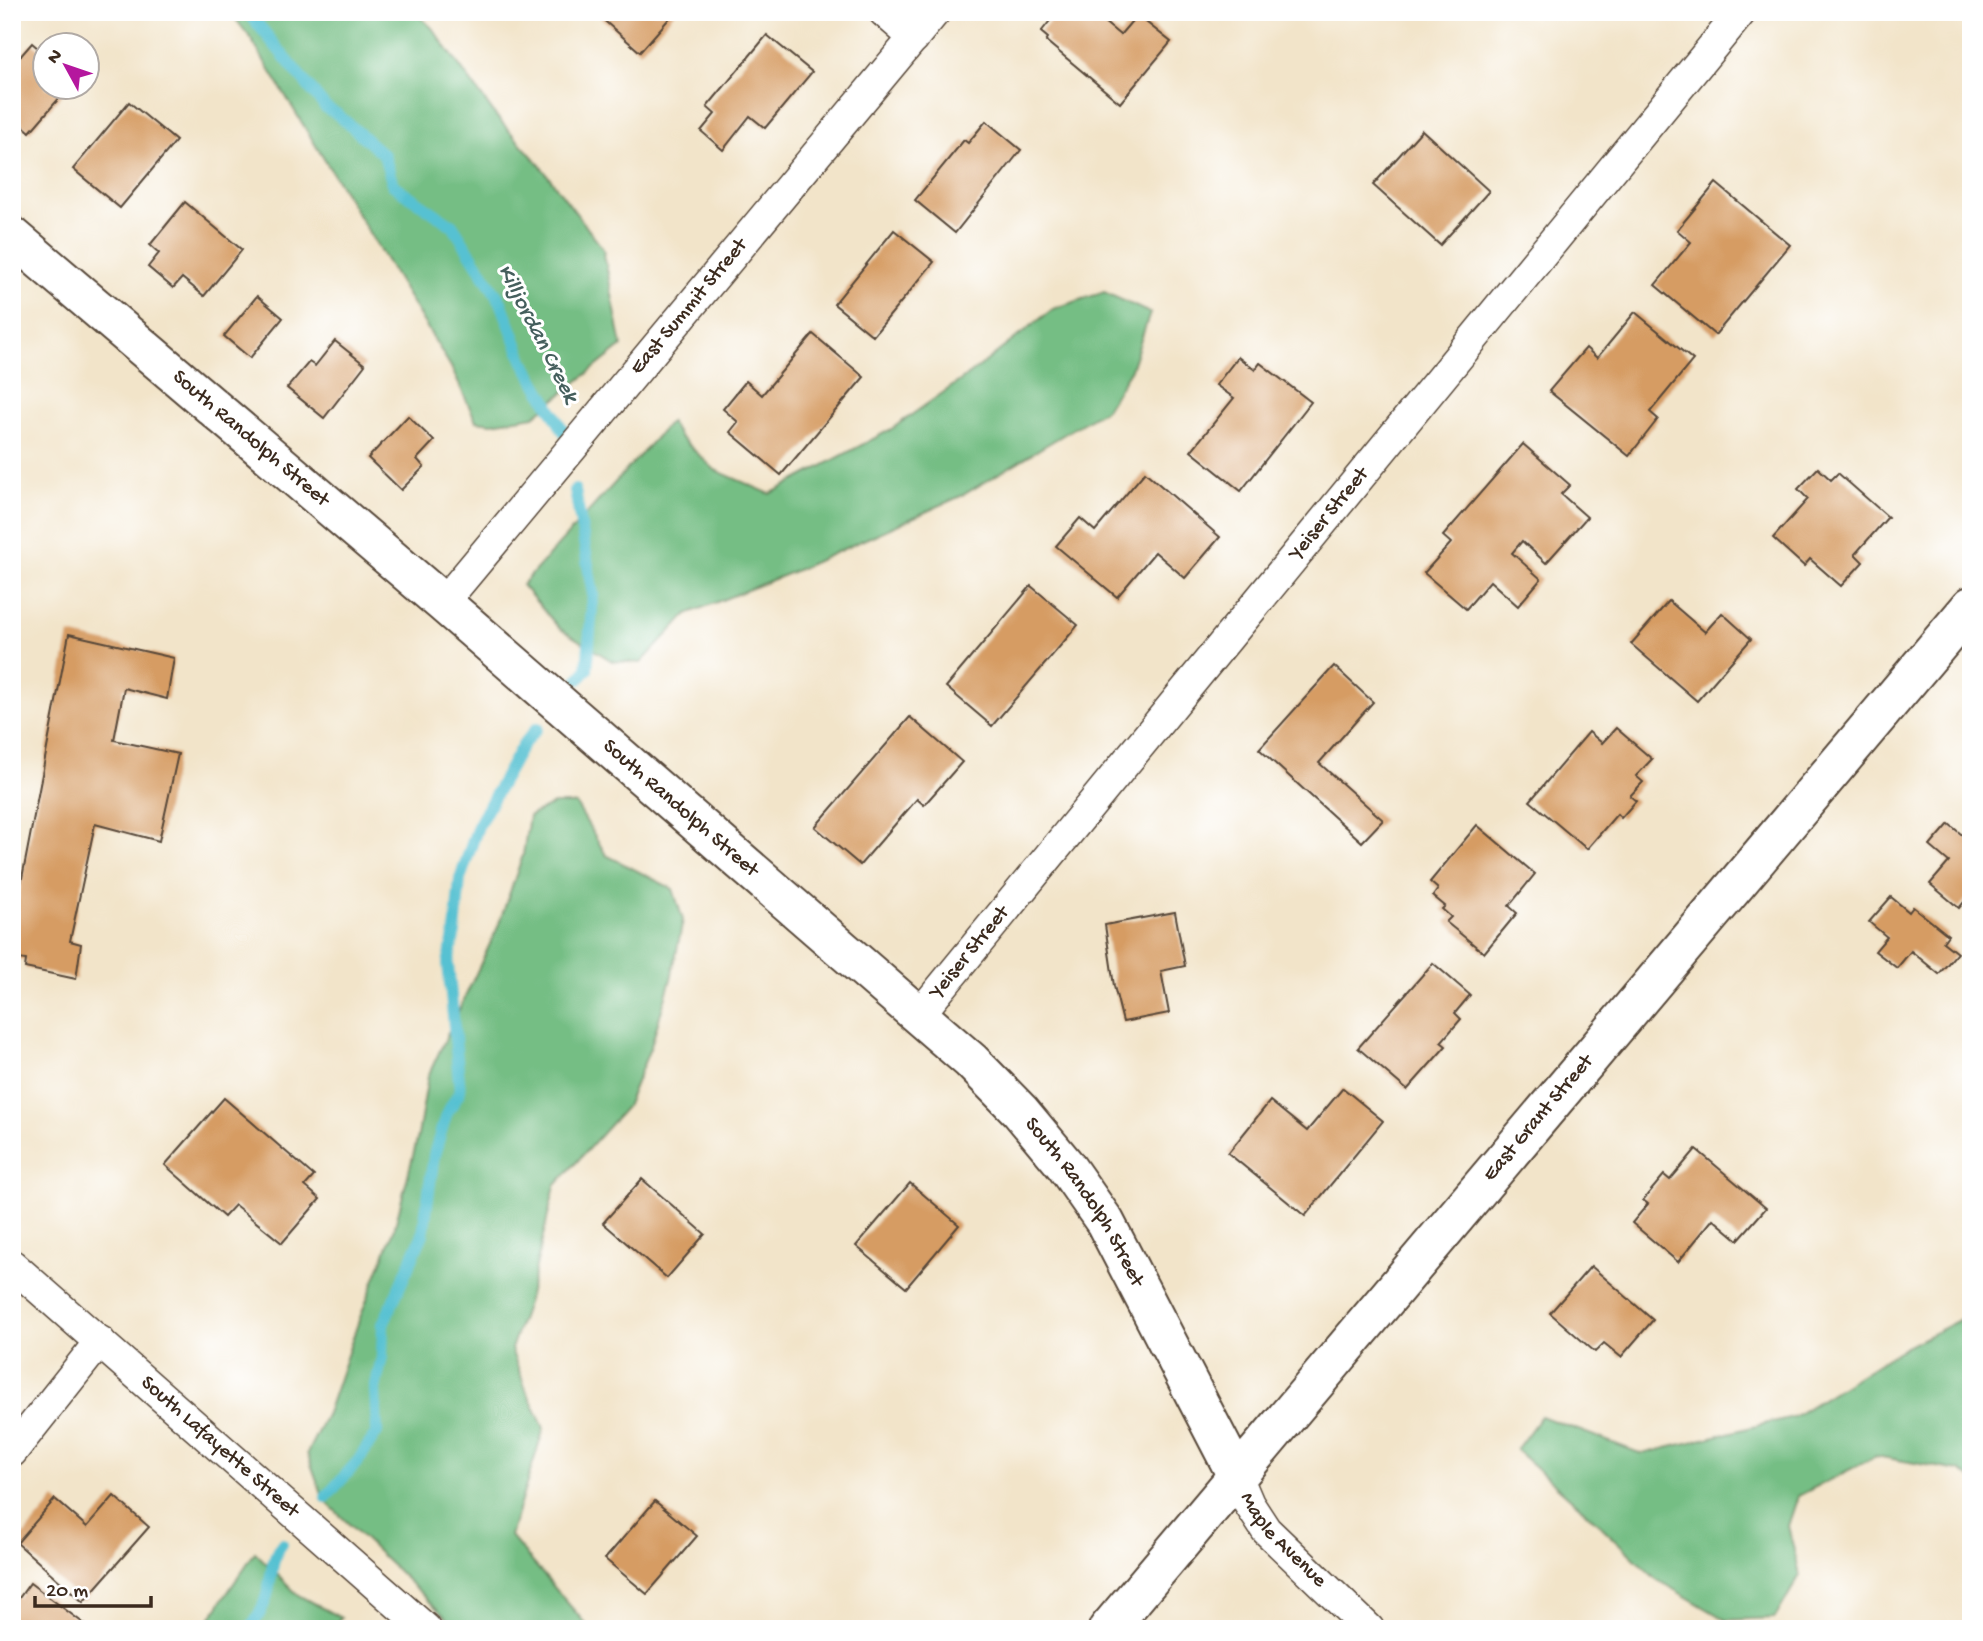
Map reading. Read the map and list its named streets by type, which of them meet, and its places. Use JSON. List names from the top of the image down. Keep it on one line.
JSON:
{"streets":{"street":["East Summit Street","South Randolph Street","Yeiser Street","East Grant Street","South Lafayette Street","Maple Avenue"]},"crossings":[["East Summit Street","South Randolph Street"],["South Randolph Street","Yeiser Street"],["South Randolph Street","East Grant Street"],["South Randolph Street","Maple Avenue"],["East Grant Street","Maple Avenue"]],"water":["Killjordan Creek"],"scale_bar":"20 m","north":"top left"}
